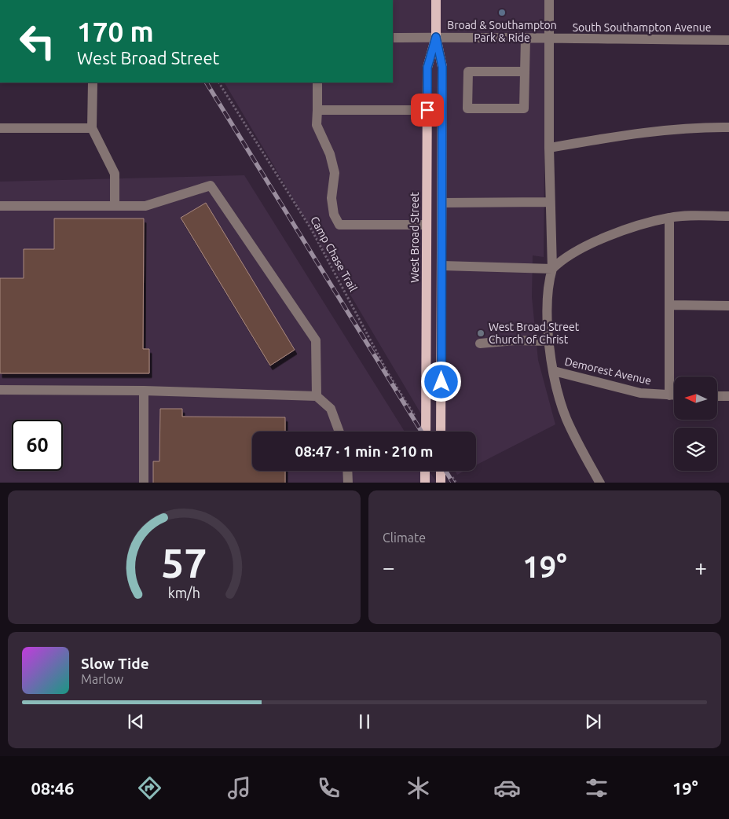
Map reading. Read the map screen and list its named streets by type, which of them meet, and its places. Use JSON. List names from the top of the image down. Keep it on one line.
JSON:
{"streets":{"main road":["West Broad Street"],"street":["South Southampton Avenue","Demorest Avenue"],"path":["Camp Chase Trail"]},"crossings":[["South Southampton Avenue","West Broad Street"]],"places":["Broad & Southampton Park & Ride","West Broad Street Church of Christ"],"north":"left","page":{"turn":["170 m","West Broad Street"],"limit":"60","trip":"08:47 · 1 min · 210 m","tile":"Climate","heat":["−","19°","+"],"song":["Slow Tide","Marlow"],"tabs":["08:46","19°"],"gauge":["57","km/h"]}}
